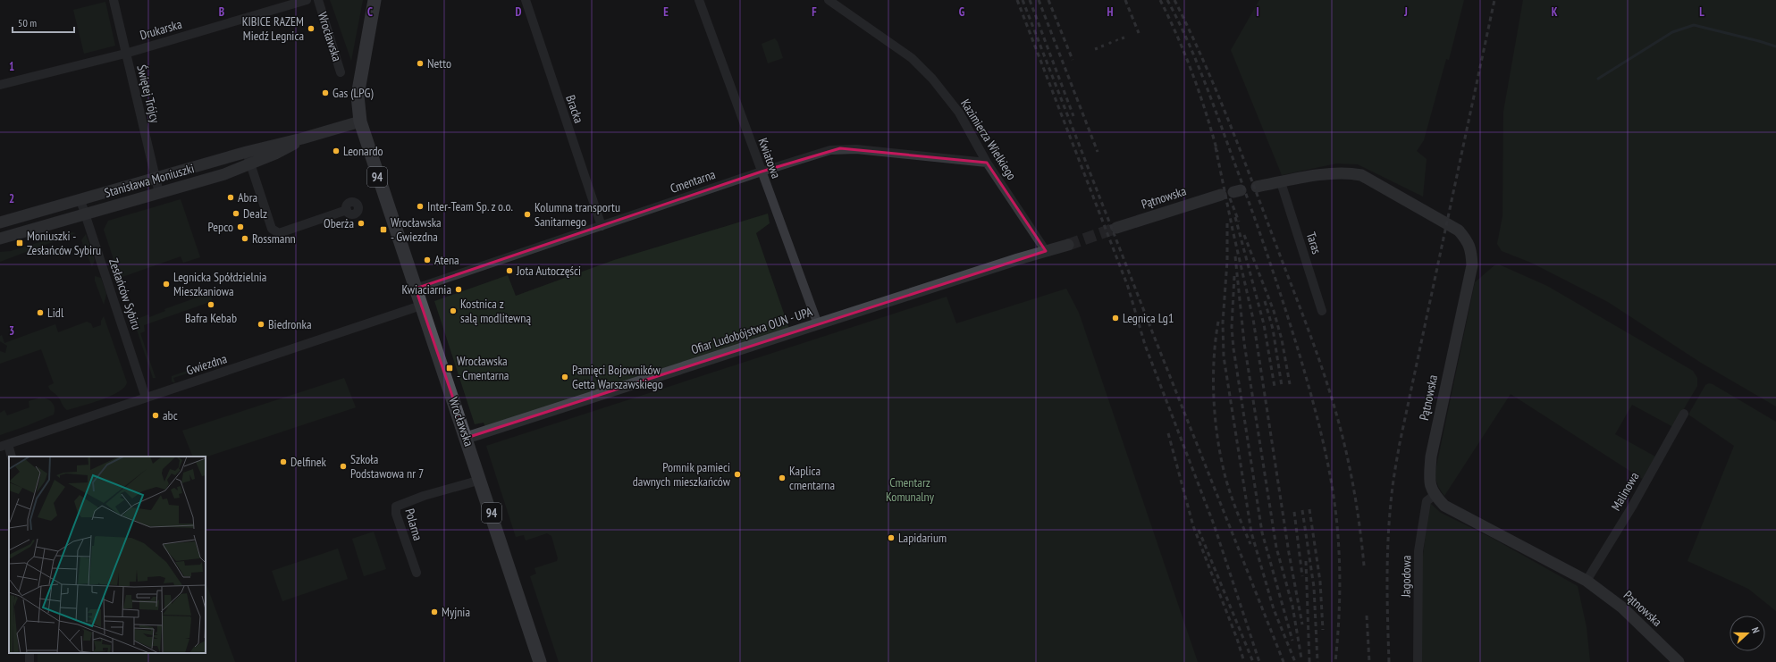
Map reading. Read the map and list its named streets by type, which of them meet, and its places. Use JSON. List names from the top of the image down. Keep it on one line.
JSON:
{"streets":{"main road":["Wrocławska","94"],"street":["Drukarska","Świętej Trójcy","Bracka","Kazimierza Wielkiego","Kwiatowa","Stanisława Moniuszki","Cmentarna","Pątnowska","Taras","Zesłańców Sybiru","Ofiar Ludobójstwa OUN - UPA","Gwiezdna","Malinowa","Polarna","Jagodowa"]},"crossings":[["Drukarska","Świętej Trójcy"],["Wrocławska","94"],["Wrocławska","Stanisława Moniuszki"],["Wrocławska","Cmentarna"],["Wrocławska","Ofiar Ludobójstwa OUN - UPA"],["Wrocławska","Gwiezdna"],["Wrocławska","Polarna"],["Świętej Trójcy","Stanisława Moniuszki"],["Bracka","Cmentarna"],["Kazimierza Wielkiego","Cmentarna"],["Kazimierza Wielkiego","Ofiar Ludobójstwa OUN - UPA"],["Kwiatowa","Cmentarna"],["Kwiatowa","Ofiar Ludobójstwa OUN - UPA"],["94","Stanisława Moniuszki"],["Stanisława Moniuszki","Zesłańców Sybiru"],["Pątnowska","Taras"],["Pątnowska","Malinowa"],["Pątnowska","Jagodowa"],["Zesłańców Sybiru","Gwiezdna"]],"parks":["Cmentarz Komunalny"],"places":{"other":["KIBICE RAZEM Miedź Legnica","Netto","Gas (LPG)","Leonardo","Abra","Inter-Team Sp. z o.o.","Dealz","Kolumna transportu Sanitarnego","Oberża","Pepco","Rossmann","Atena","Jota Autoczęści","Legnicka Spółdzielnia Mieszkaniowa","Kwiaciarnia","Bafra Kebab","Kostnica z salą modlitewną","Lidl","Legnica Lg1","Biedronka","Pamięci Bojowników Getta Warszawskiego","abc","Delfinek","Szkoła Podstawowa nr 7","Pomnik pamieci dawnych mieszkańców","Kaplica cmentarna","Lapidarium","Myjnia"],"transit":["Wrocławska - Gwiezdna","Moniuszki - Zesłańców Sybiru","Wrocławska - Cmentarna"]},"scale_bar":"50 m","north":"right","grid":{"columns":["B","C","D","E","F","G","H","I","J","K","L"],"rows":["1","2","3"]}}
